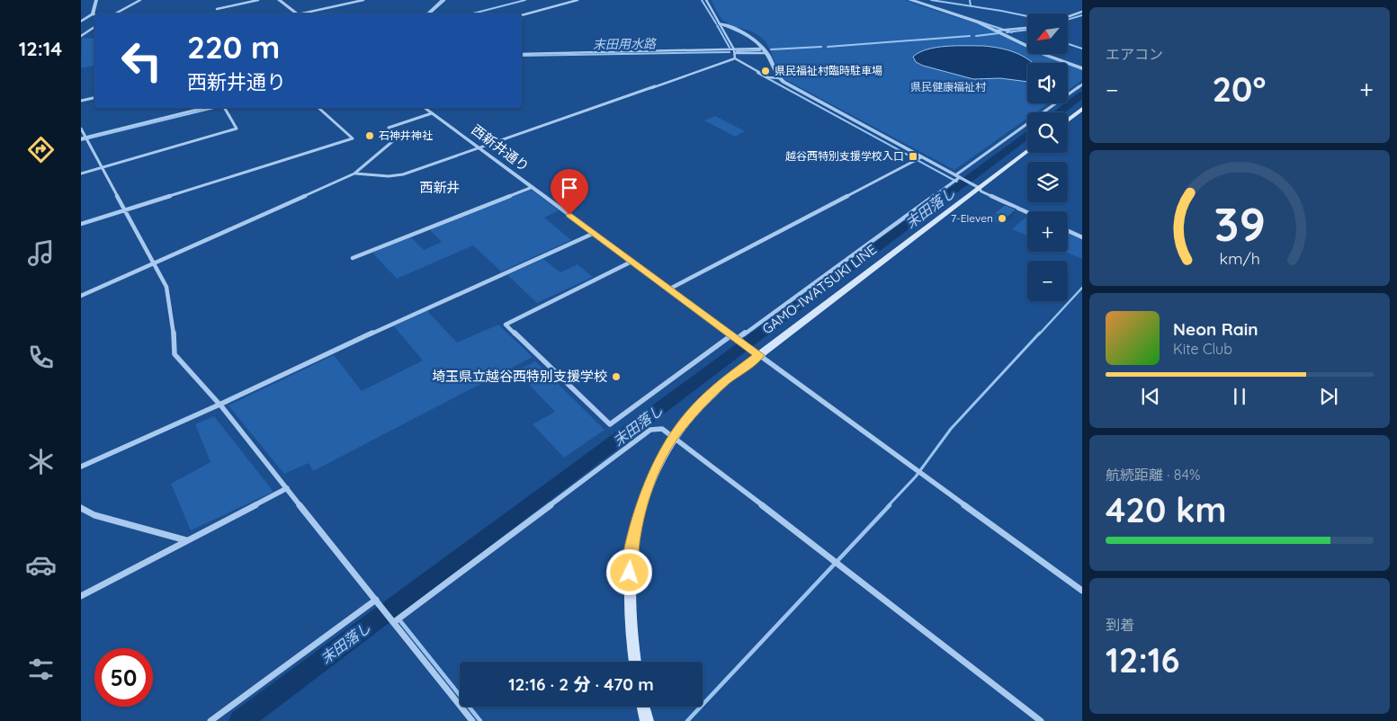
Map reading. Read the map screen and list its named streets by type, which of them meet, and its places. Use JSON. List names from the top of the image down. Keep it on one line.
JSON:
{"streets":{"main road":["GAMO-IWATSUKI LINE"],"street":["西新井通り"]},"crossings":[["西新井通り","GAMO-IWATSUKI LINE"]],"districts":["西新井"],"water":["末田用水路","末田落し"],"parks":["県民健康福祉村"],"places":{"other":["県民福祉村臨時駐車場","石神井神社","7-Eleven","埼玉県立越谷西特別支援学校"],"transit":["越谷西特別支援学校入口"]},"north":"bottom left","page":{"tabs":"12:14","tile":["エアコン",["航続距離 · 84%","420 km"],["到着","12:16"]],"map_buttons":["+","−"],"turn":["220 m","西新井通り"],"heat":["−","20°","+"],"song":["Neon Rain","Kite Club"],"limit":"50","trip":"12:16 · 2 分 · 470 m","gauge":["39","km/h"]}}
